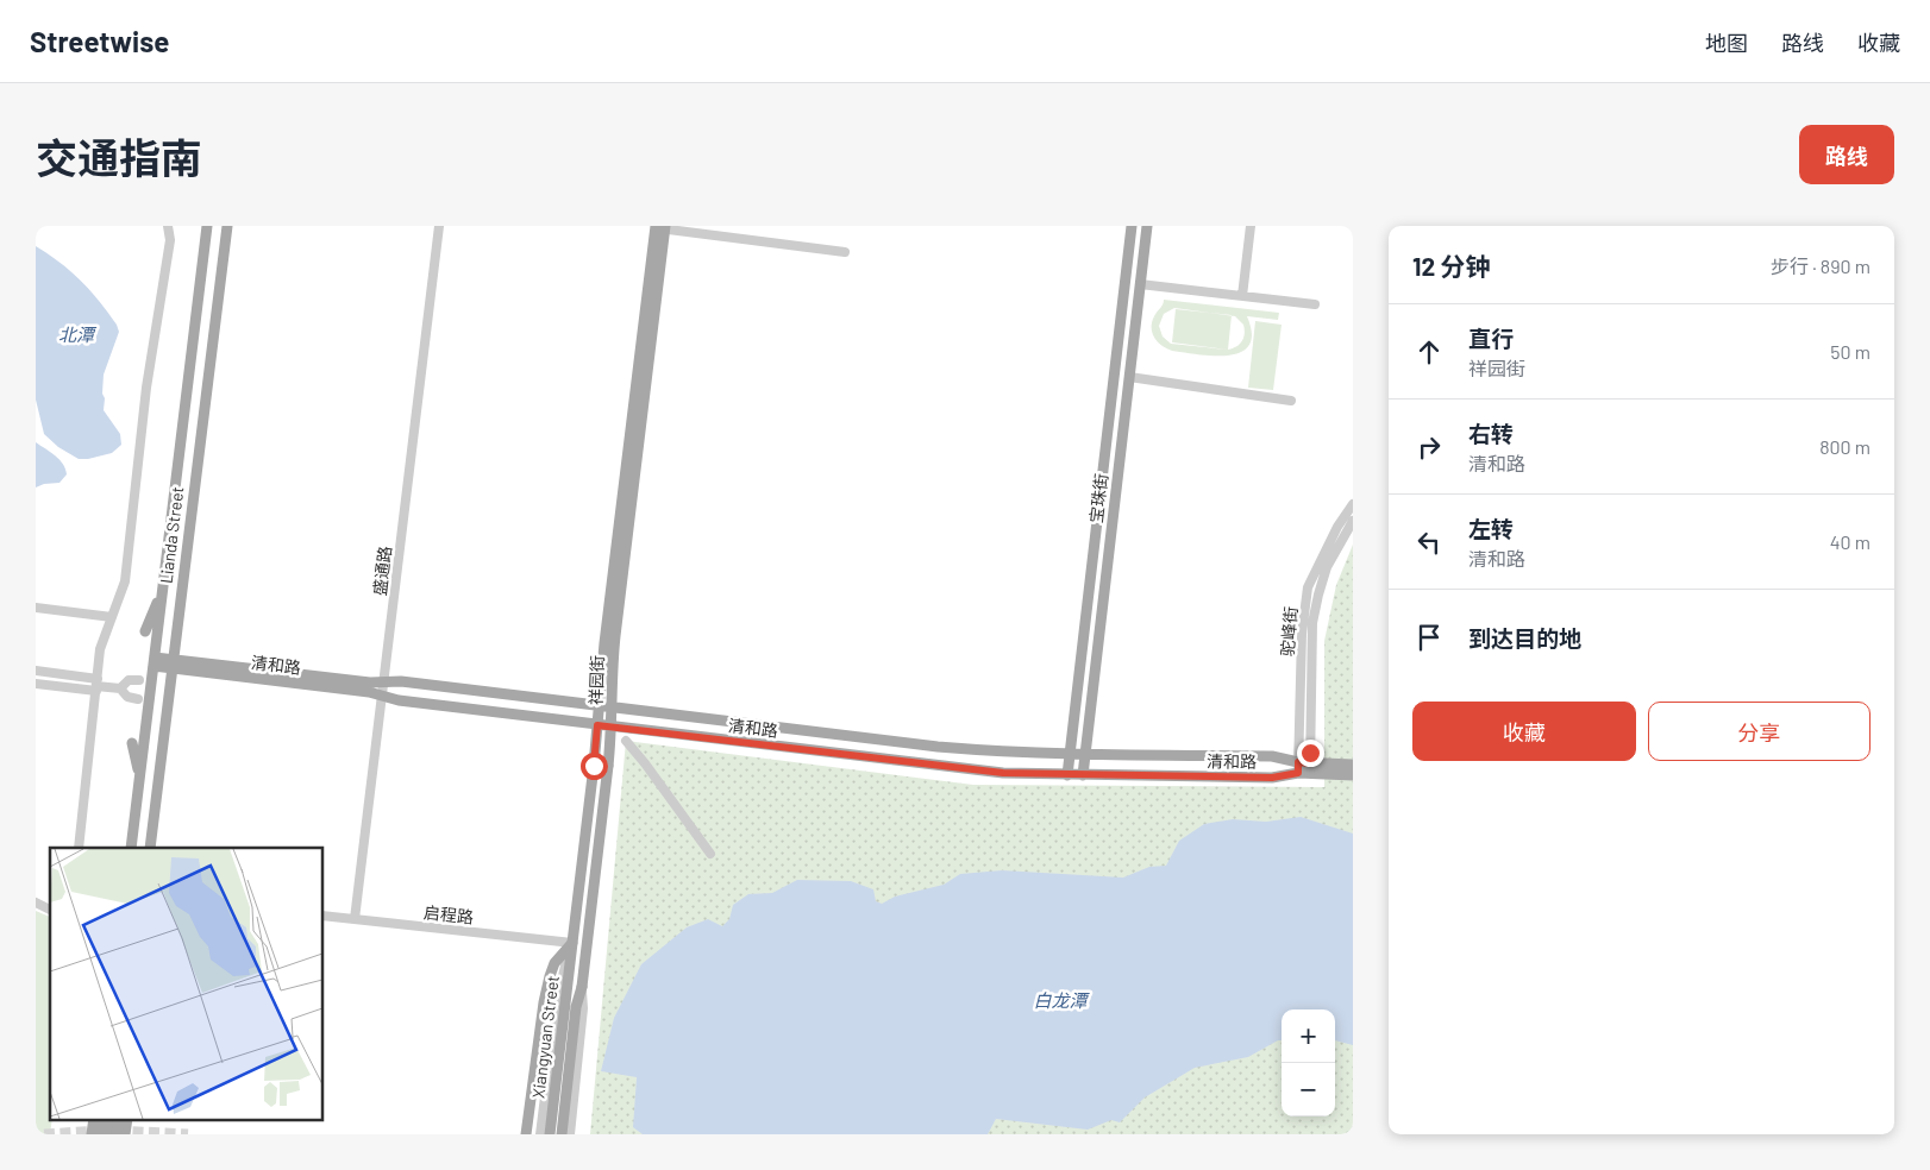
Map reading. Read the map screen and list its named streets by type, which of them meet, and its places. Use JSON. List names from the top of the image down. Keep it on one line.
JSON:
{"streets":{"main road":["宝珠街","Lianda Street","清和路","祥园街","Xiangyuan Street"],"street":["盛通路","驼峰街","启程路"]},"crossings":[["宝珠街","清和路"],["Lianda Street","清和路"],["盛通路","清和路"],["盛通路","启程路"],["驼峰街","清和路"],["清和路","祥园街"],["祥园街","启程路"],["祥园街","Xiangyuan Street"],["启程路","Xiangyuan Street"]],"water":["北潭","白龙潭"],"page":{"header":"Streetwise","nav":["地图","路线","收藏"],"title":"交通指南","buttons":["路线",["收藏","分享"]],"heading":["12 分钟","步行 · 890 m"],"list":[["直行","祥园街","50 m"],["右转","清和路","800 m"],["左转","清和路","40 m"],"到达目的地"],"map_buttons":["+","−"]}}
